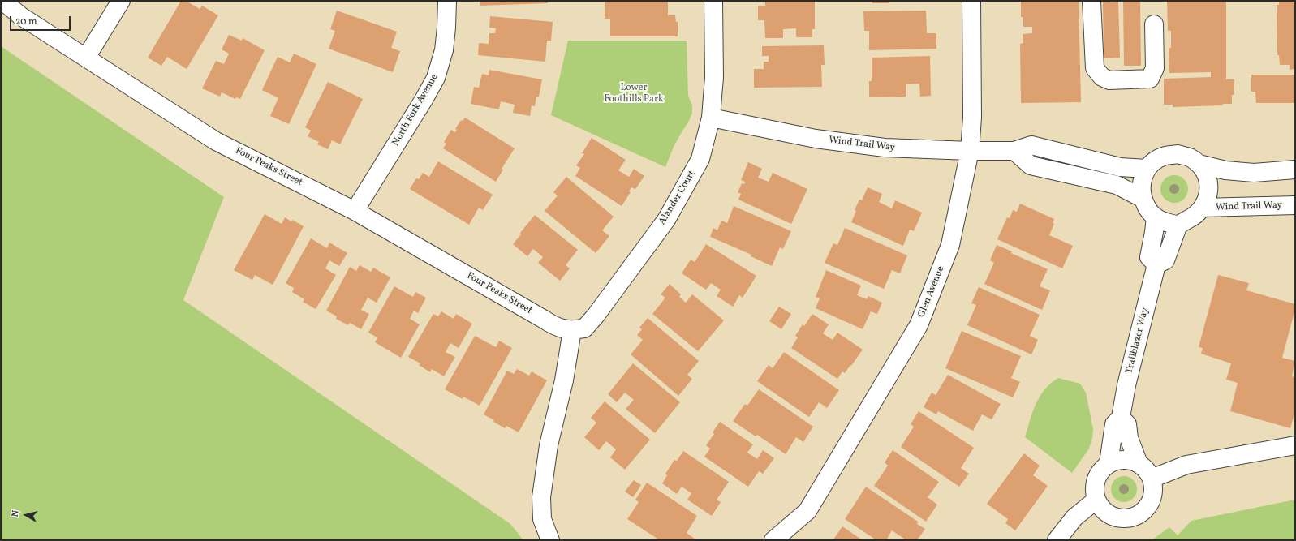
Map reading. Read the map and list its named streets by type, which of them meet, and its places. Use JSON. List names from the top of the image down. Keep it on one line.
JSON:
{"streets":{"street":["North Fork Avenue","Wind Trail Way","Four Peaks Street","Alander Court","Glen Avenue","Trailblazer Way"]},"crossings":[["North Fork Avenue","Four Peaks Street"],["Wind Trail Way","Alander Court"],["Wind Trail Way","Glen Avenue"],["Four Peaks Street","Alander Court"]],"parks":["Lower Foothills Park"],"scale_bar":"20 m","north":"left"}
